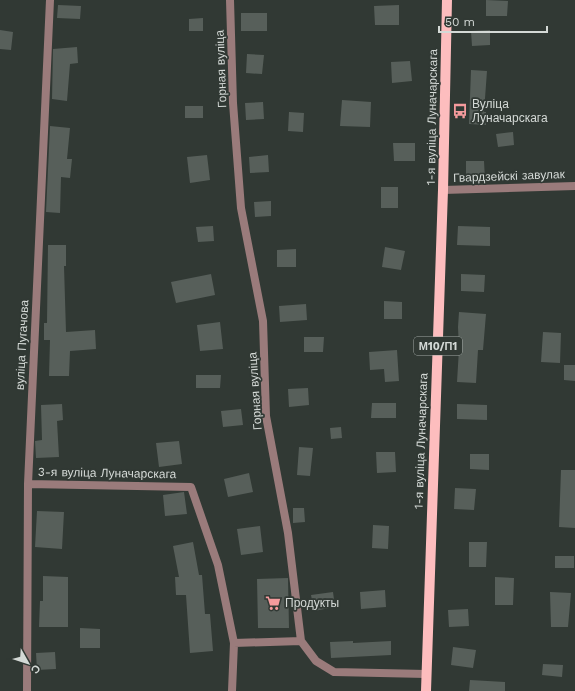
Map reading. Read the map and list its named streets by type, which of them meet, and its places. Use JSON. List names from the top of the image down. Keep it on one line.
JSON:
{"streets":{"main road":["1-я вуліца Луначарскага","М10/П1"],"street":["Горная вуліца","Гвардзейскі завулак","вуліца Пугачова","3-я вуліца Луначарскага"]},"crossings":[["1-я вуліца Луначарскага","Гвардзейскі завулак"],["вуліца Пугачова","3-я вуліца Луначарскага"]],"places":{"bus stop":["Вуліца Луначарскага"],"supermarket":["Продукты"]},"scale_bar":"50 m","north":"bottom right"}
